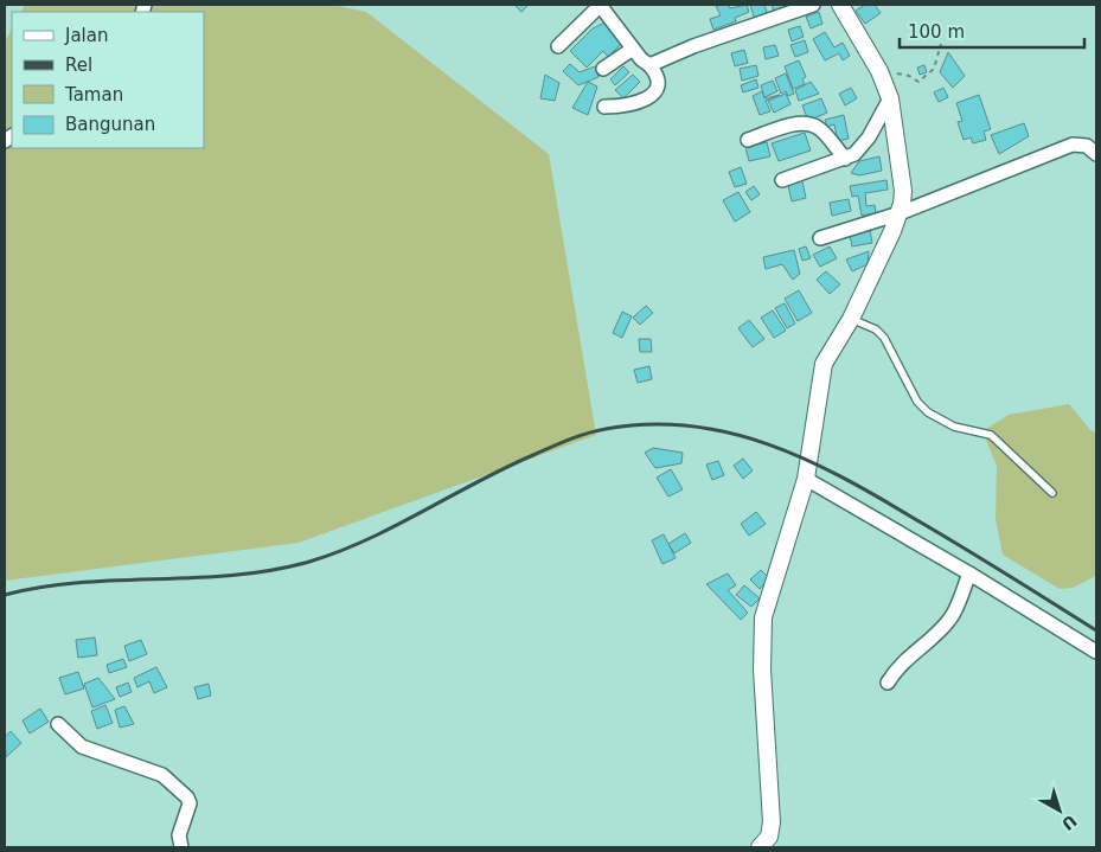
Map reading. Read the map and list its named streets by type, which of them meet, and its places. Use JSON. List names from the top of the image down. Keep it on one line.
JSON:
{"legend":["Jalan","Rel","Taman","Bangunan"],"scale_bar":"100 m","north":"bottom right"}
